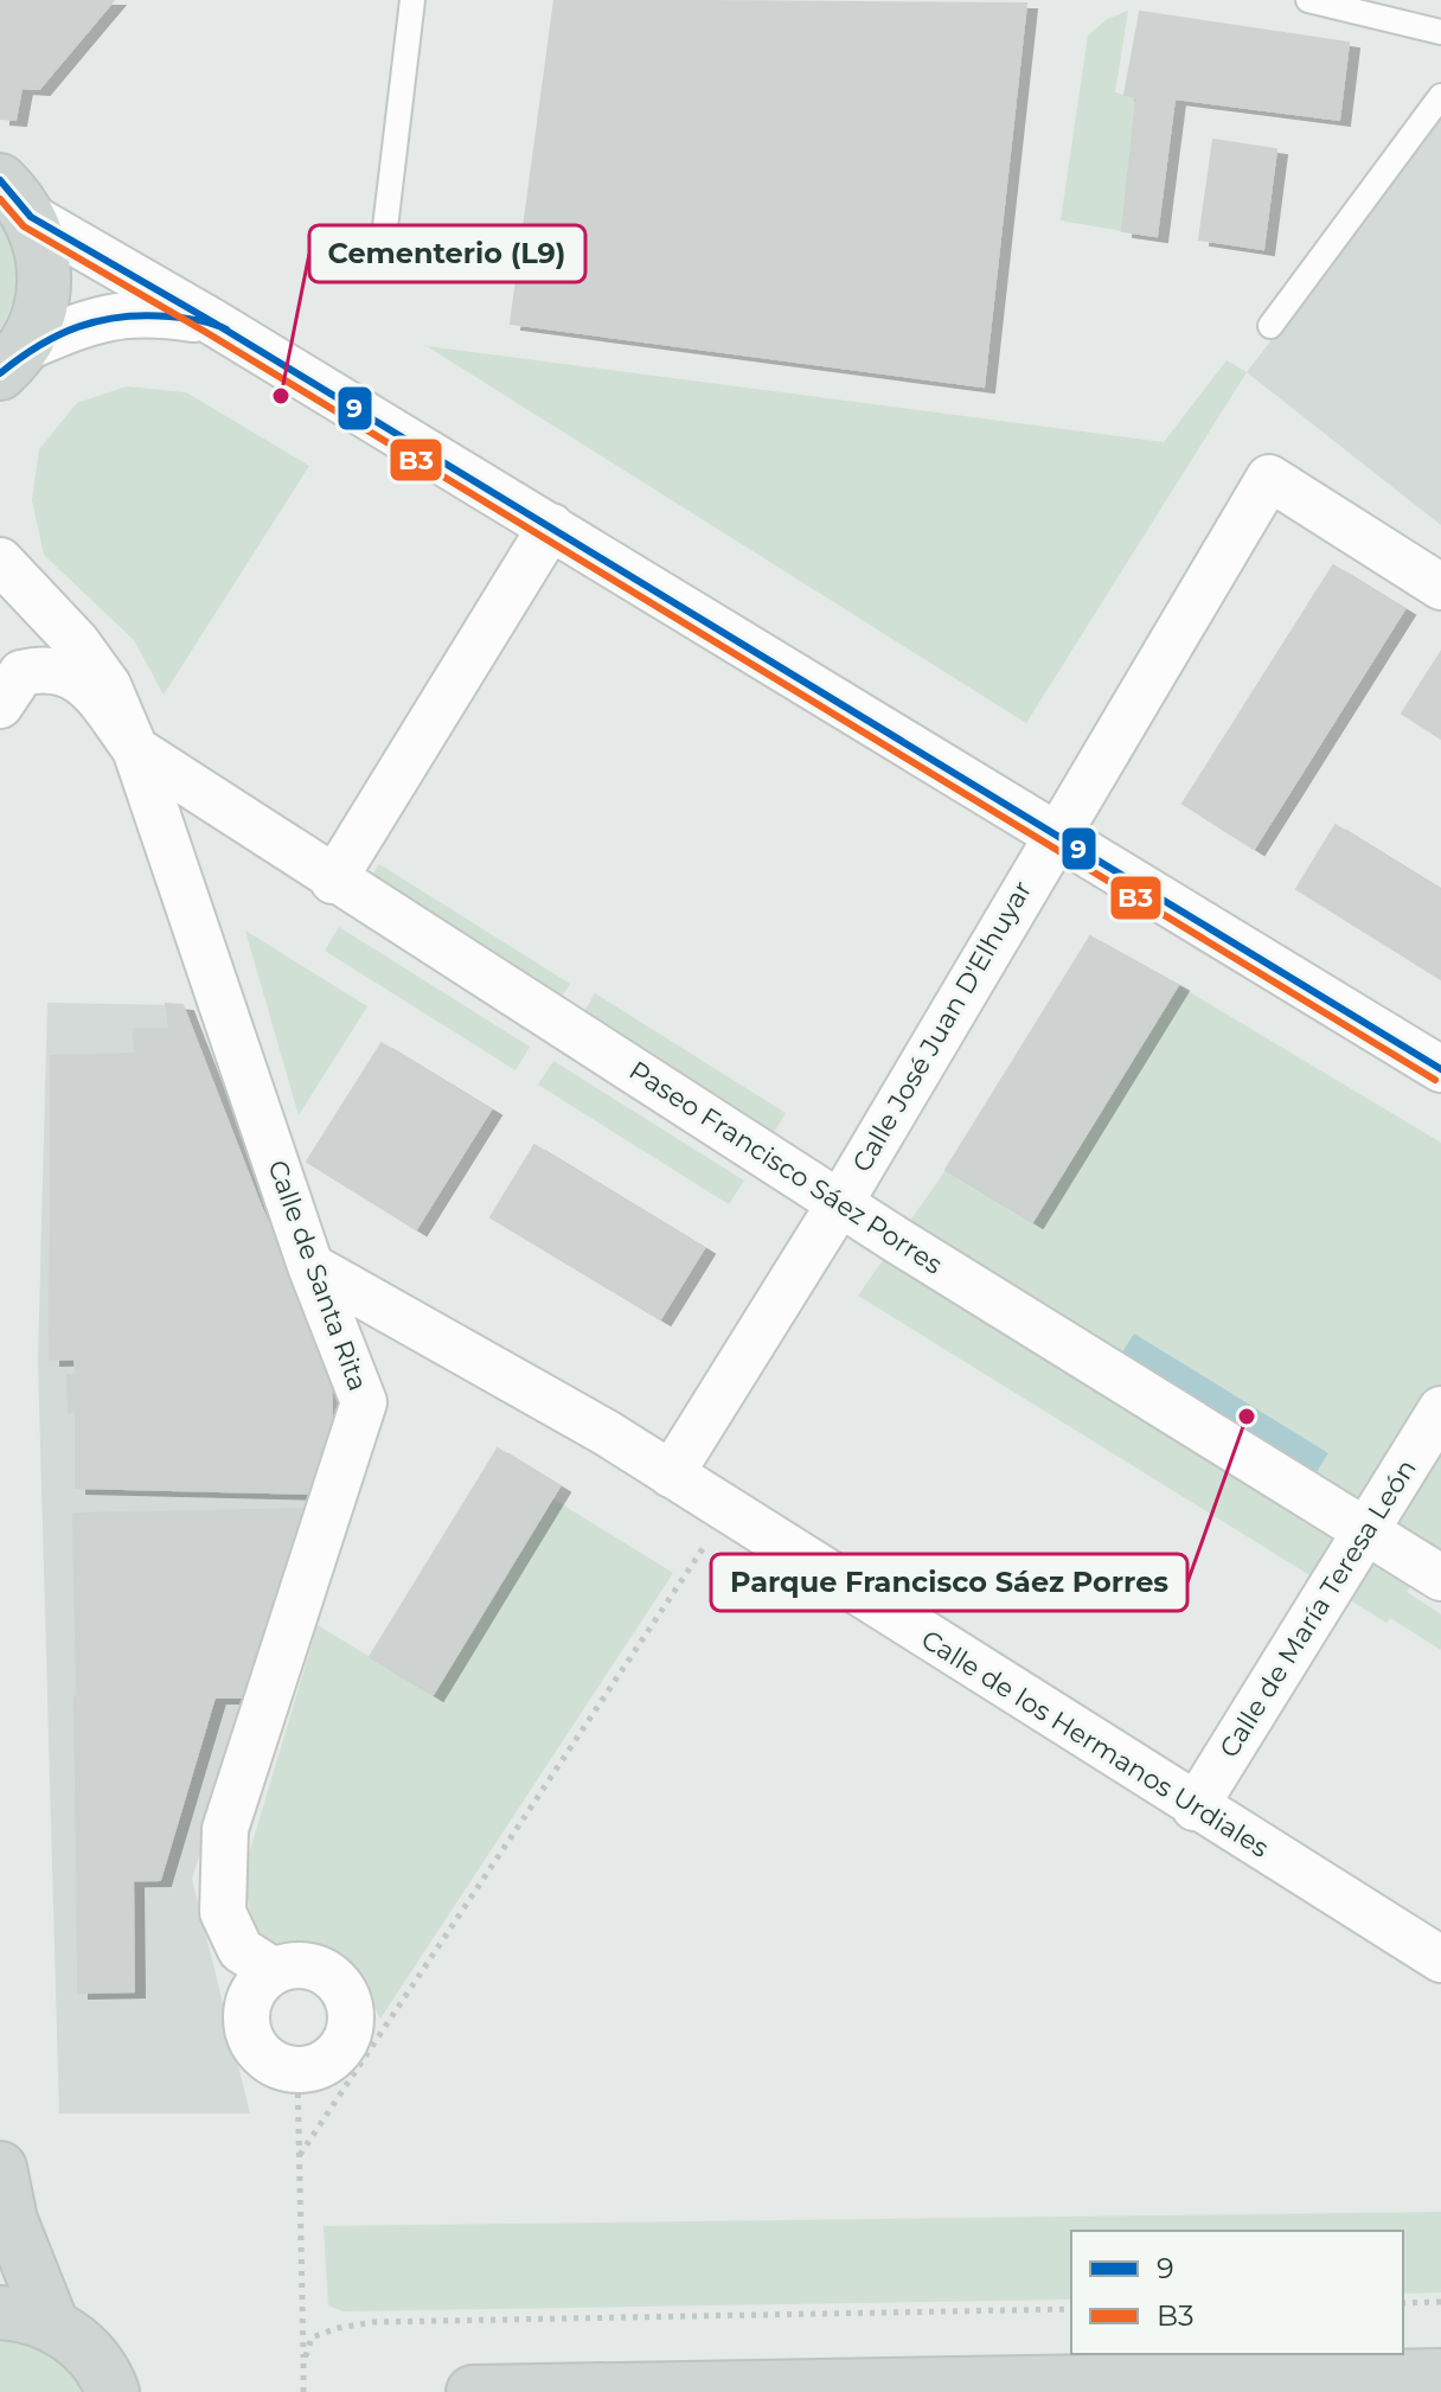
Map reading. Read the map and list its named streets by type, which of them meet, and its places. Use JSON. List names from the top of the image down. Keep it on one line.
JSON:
{"streets":{"street":["Calle José Juan D'Elhuyar","Paseo Francisco Sáez Porres","Calle de Santa Rita","Calle de María Teresa León","Calle de los Hermanos Urdiales"]},"crossings":[["Calle José Juan D'Elhuyar","Paseo Francisco Sáez Porres"],["Calle José Juan D'Elhuyar","Calle de los Hermanos Urdiales"],["Paseo Francisco Sáez Porres","Calle de Santa Rita"],["Paseo Francisco Sáez Porres","Calle de María Teresa León"],["Calle de Santa Rita","Calle de los Hermanos Urdiales"],["Calle de María Teresa León","Calle de los Hermanos Urdiales"]],"places":["Cementerio (L9)","Parque Francisco Sáez Porres"],"lines":["transit line 9","transit line B3"],"legend":["9","B3"]}
